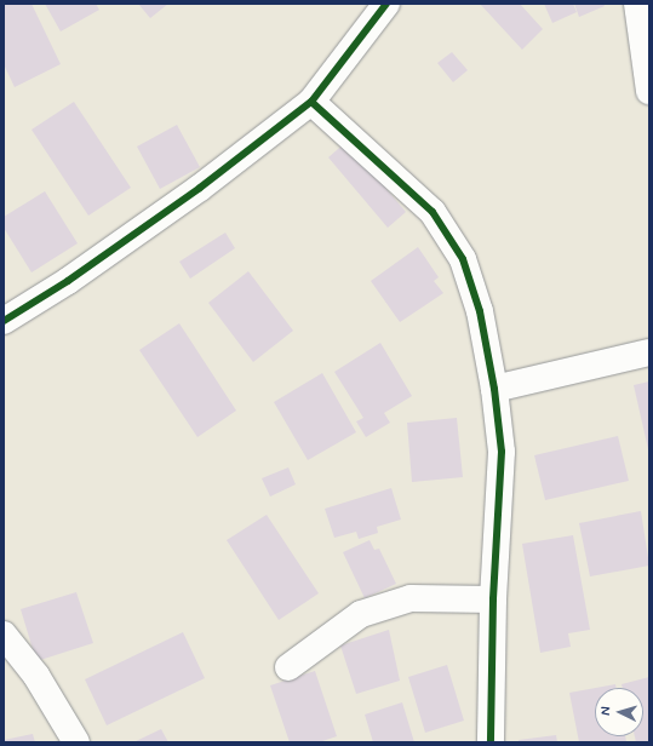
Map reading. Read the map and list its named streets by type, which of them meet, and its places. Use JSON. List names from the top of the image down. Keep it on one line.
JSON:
{"north":"left"}
